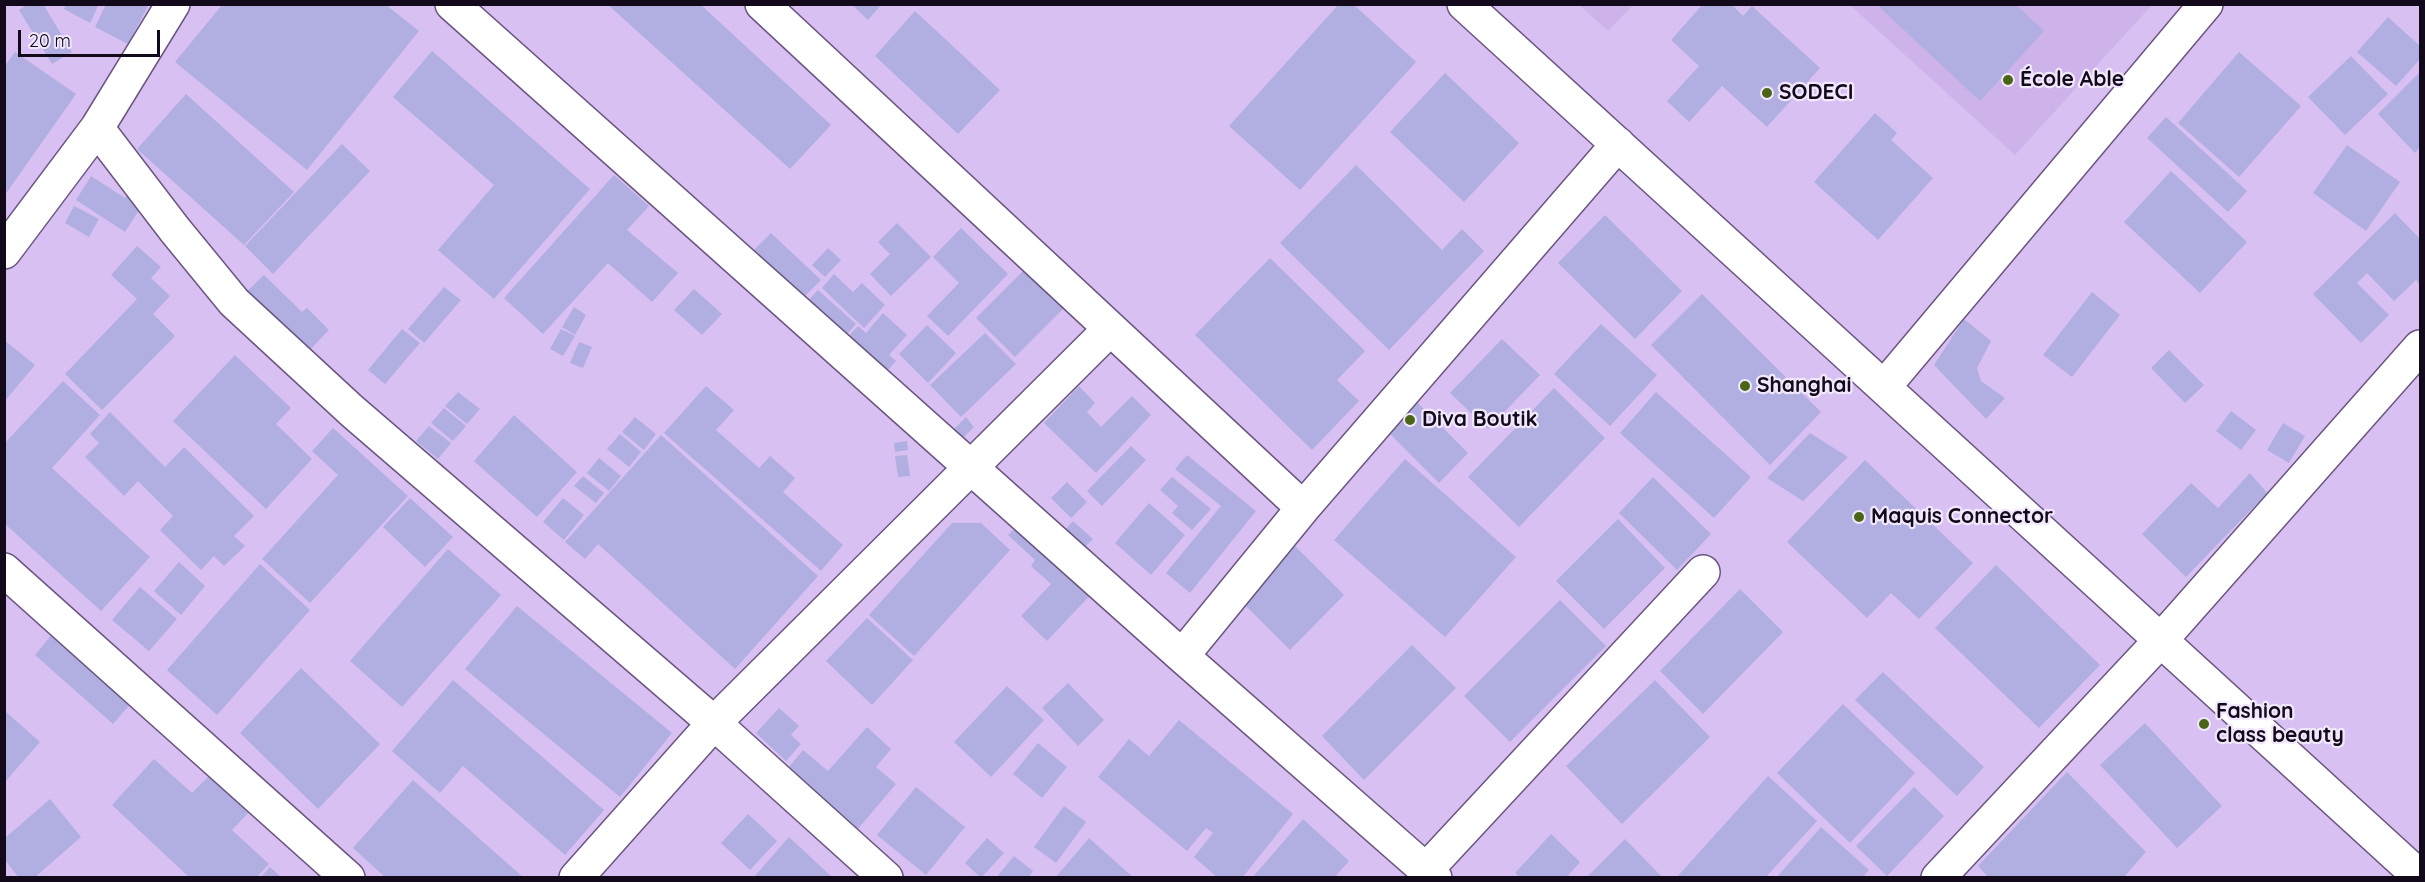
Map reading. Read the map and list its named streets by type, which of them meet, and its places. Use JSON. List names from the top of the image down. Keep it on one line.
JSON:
{"places":["École Able","SODECI","Shanghai","Diva Boutik","Maquis Connector","Fashion class beauty"],"scale_bar":"20 m"}
